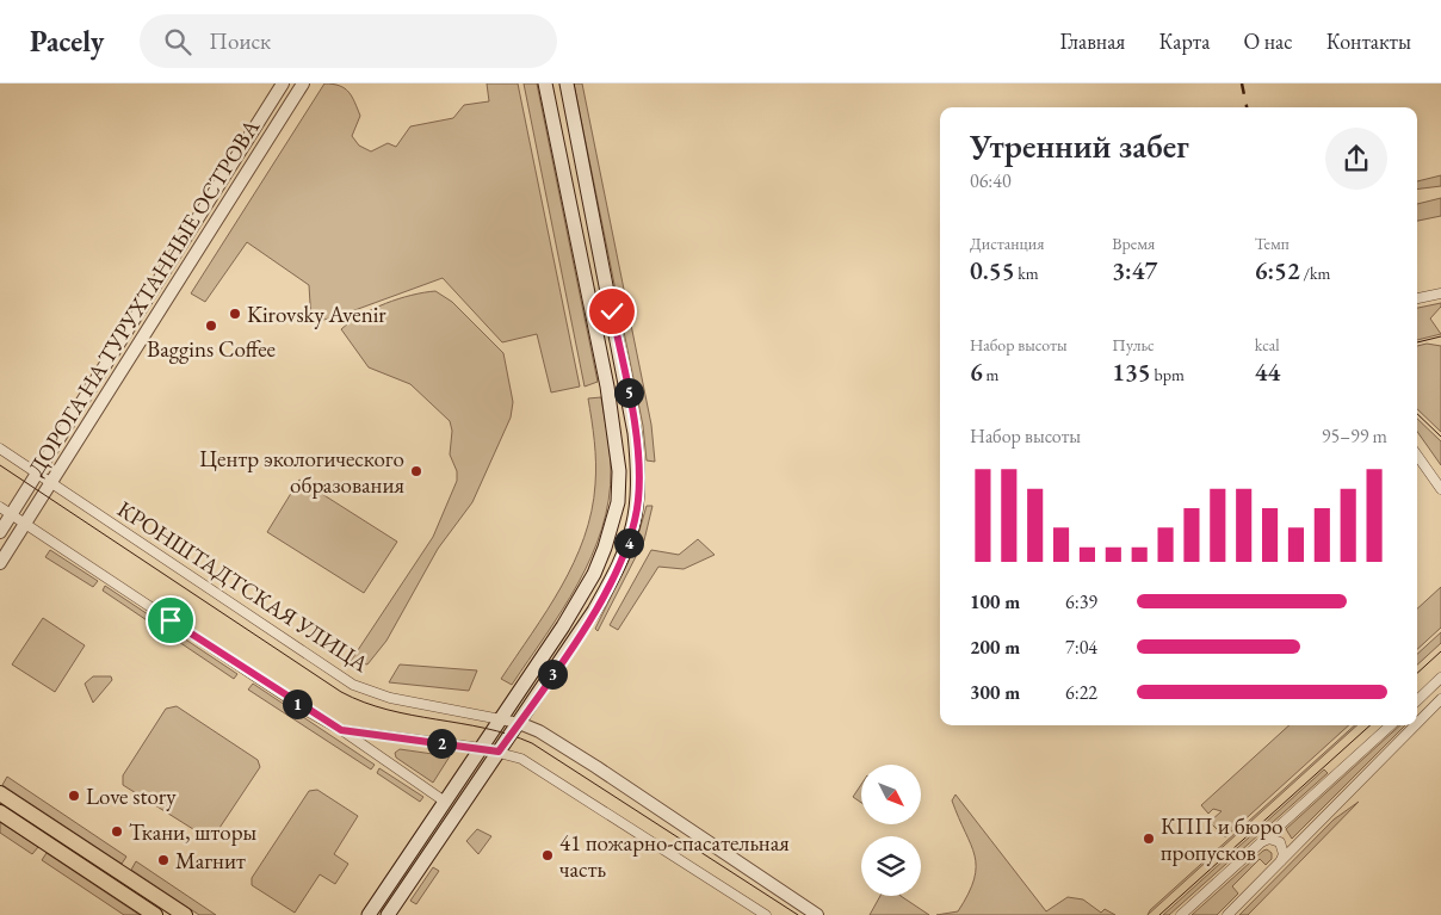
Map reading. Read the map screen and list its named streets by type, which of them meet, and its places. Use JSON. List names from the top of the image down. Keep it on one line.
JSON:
{"streets":{"street":["ДОРОГА НА ТУРУХТАННЫЕ ОСТРОВА","КРОНШТАДТСКАЯ УЛИЦА"]},"crossings":[["ДОРОГА НА ТУРУХТАННЫЕ ОСТРОВА","КРОНШТАДТСКАЯ УЛИЦА"]],"places":["Kirovsky Avenir","Baggins Coffee","Центр экологического образования","Love story","Ткани, шторы","КПП и бюро пропусков","41 пожарно-спасательная часть","Магнит"],"north":"bottom right","page":{"header":"Pacely","search":"Поиск","nav":["Главная","Карта","О нас","Контакты"],"heading":["Утренний забег","06:40"],"stats":[["Дистанция","0.55 km"],["Время","3:47"],["Темп","6:52 /km"],["Набор высоты","6 m"],["Пульс","135 bpm"],["kcal","44"]],"pins":["5","4","3","1","2"],"chart":["Набор высоты","95–99 m"],"list":[{"name":"100 m","note":"6:39"},{"name":"200 m","note":"7:04"},{"name":"300 m","note":"6:22"}]}}
